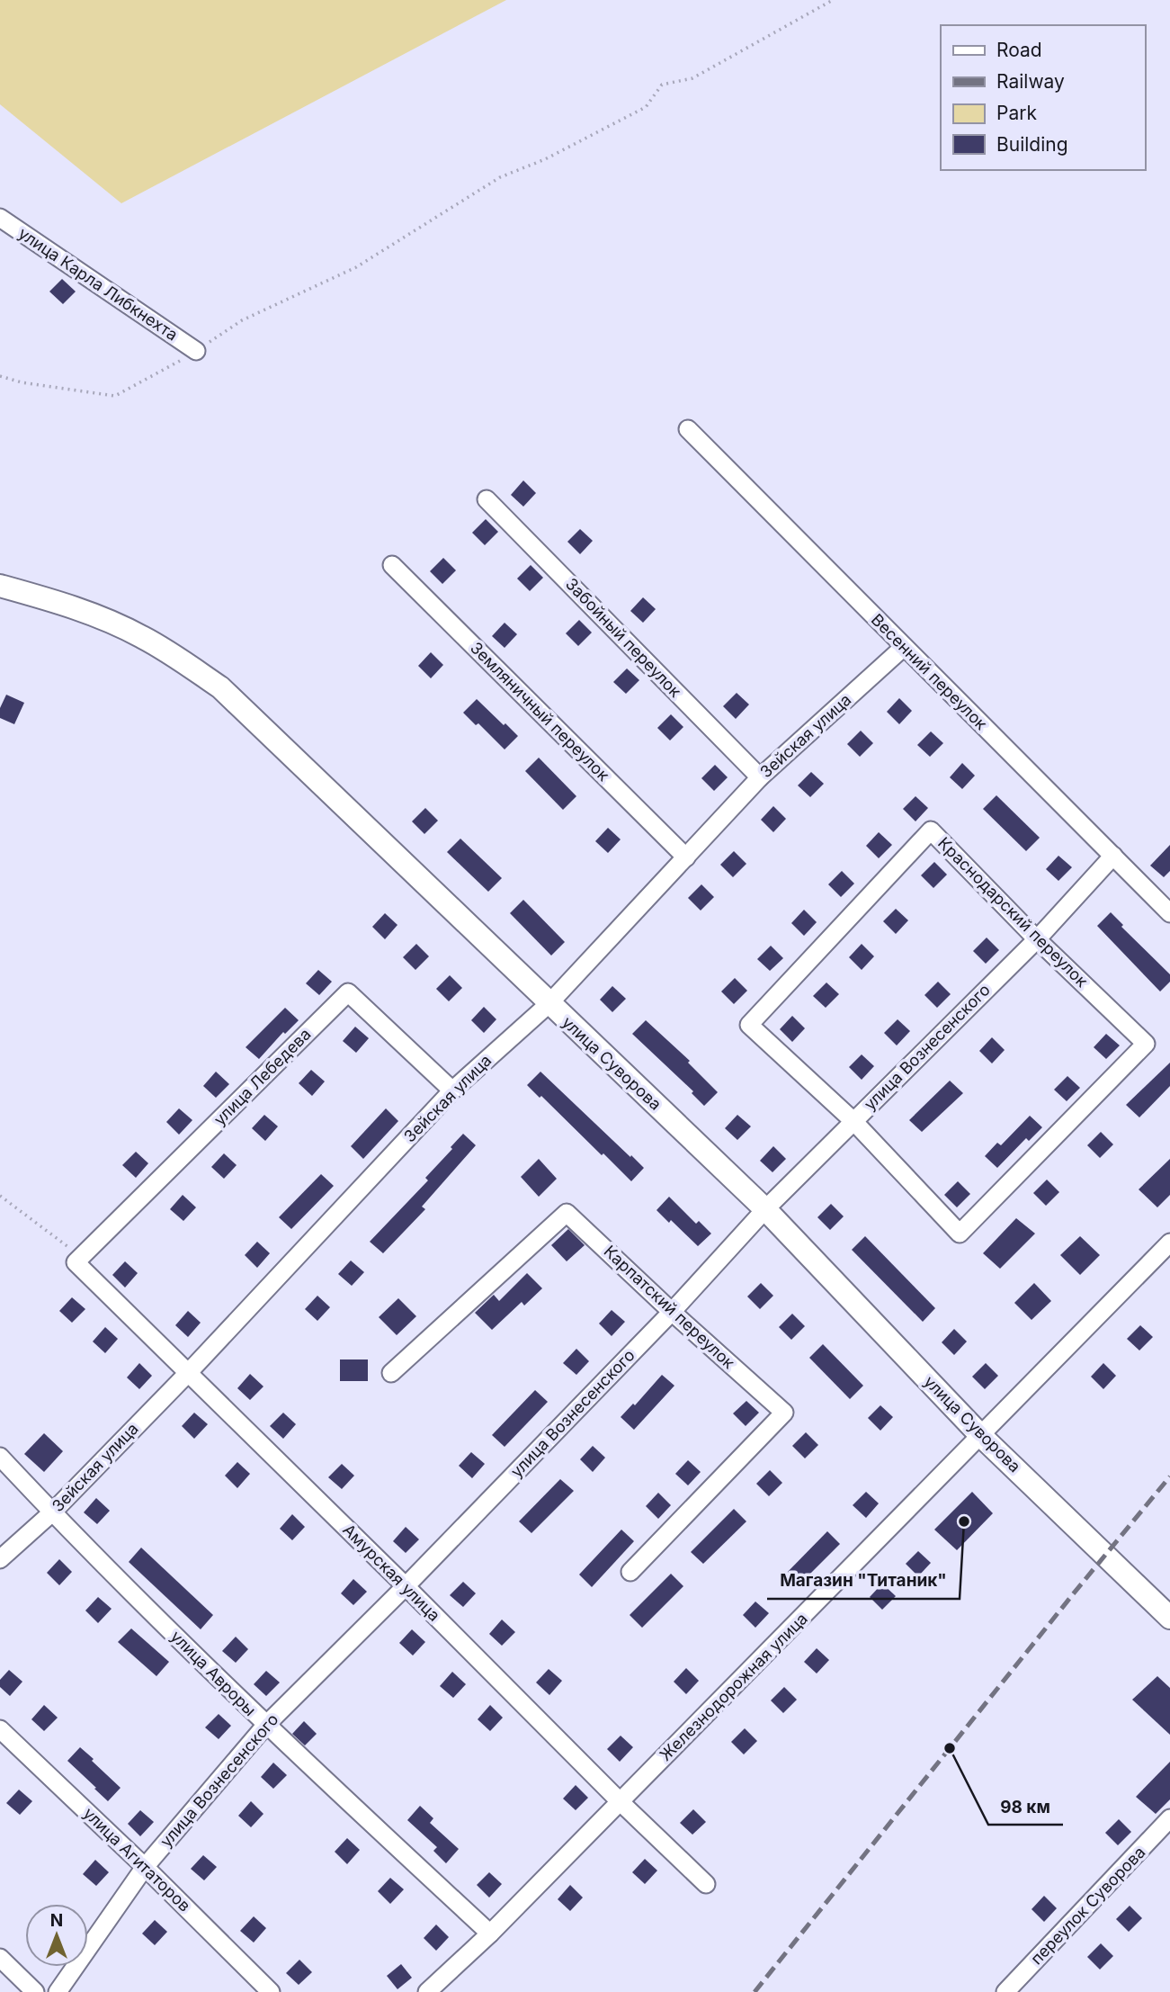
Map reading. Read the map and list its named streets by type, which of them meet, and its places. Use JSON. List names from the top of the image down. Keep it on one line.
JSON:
{"streets":{"main road":["улица Суворова"],"street":["улица Карла Либкнехта","Забойный переулок","Весенний переулок","Земляничный переулок","Зейская улица","Краснодарский переулок","улица Вознесенского","улица Лебедева","Карпатский переулок","Амурская улица","улица Авроры","Железнодорожная улица","улица Агитаторов","переулок Суворова"]},"crossings":[["Забойный переулок","Зейская улица"],["Весенний переулок","Зейская улица"],["Весенний переулок","улица Вознесенского"],["Земляничный переулок","Зейская улица"],["Зейская улица","улица Суворова"],["Зейская улица","улица Лебедева"],["Зейская улица","Амурская улица"],["Зейская улица","улица Авроры"],["Краснодарский переулок","улица Вознесенского"],["улица Вознесенского","улица Суворова"],["улица Вознесенского","Карпатский переулок"],["улица Вознесенского","Амурская улица"],["улица Вознесенского","улица Авроры"],["улица Вознесенского","улица Агитаторов"],["улица Суворова","Железнодорожная улица"],["улица Лебедева","Амурская улица"],["Амурская улица","Железнодорожная улица"],["улица Авроры","Железнодорожная улица"]],"places":["Магазин \"Титаник\"","98 км"],"legend":["Road","Railway","Park","Building"],"north":"top"}
